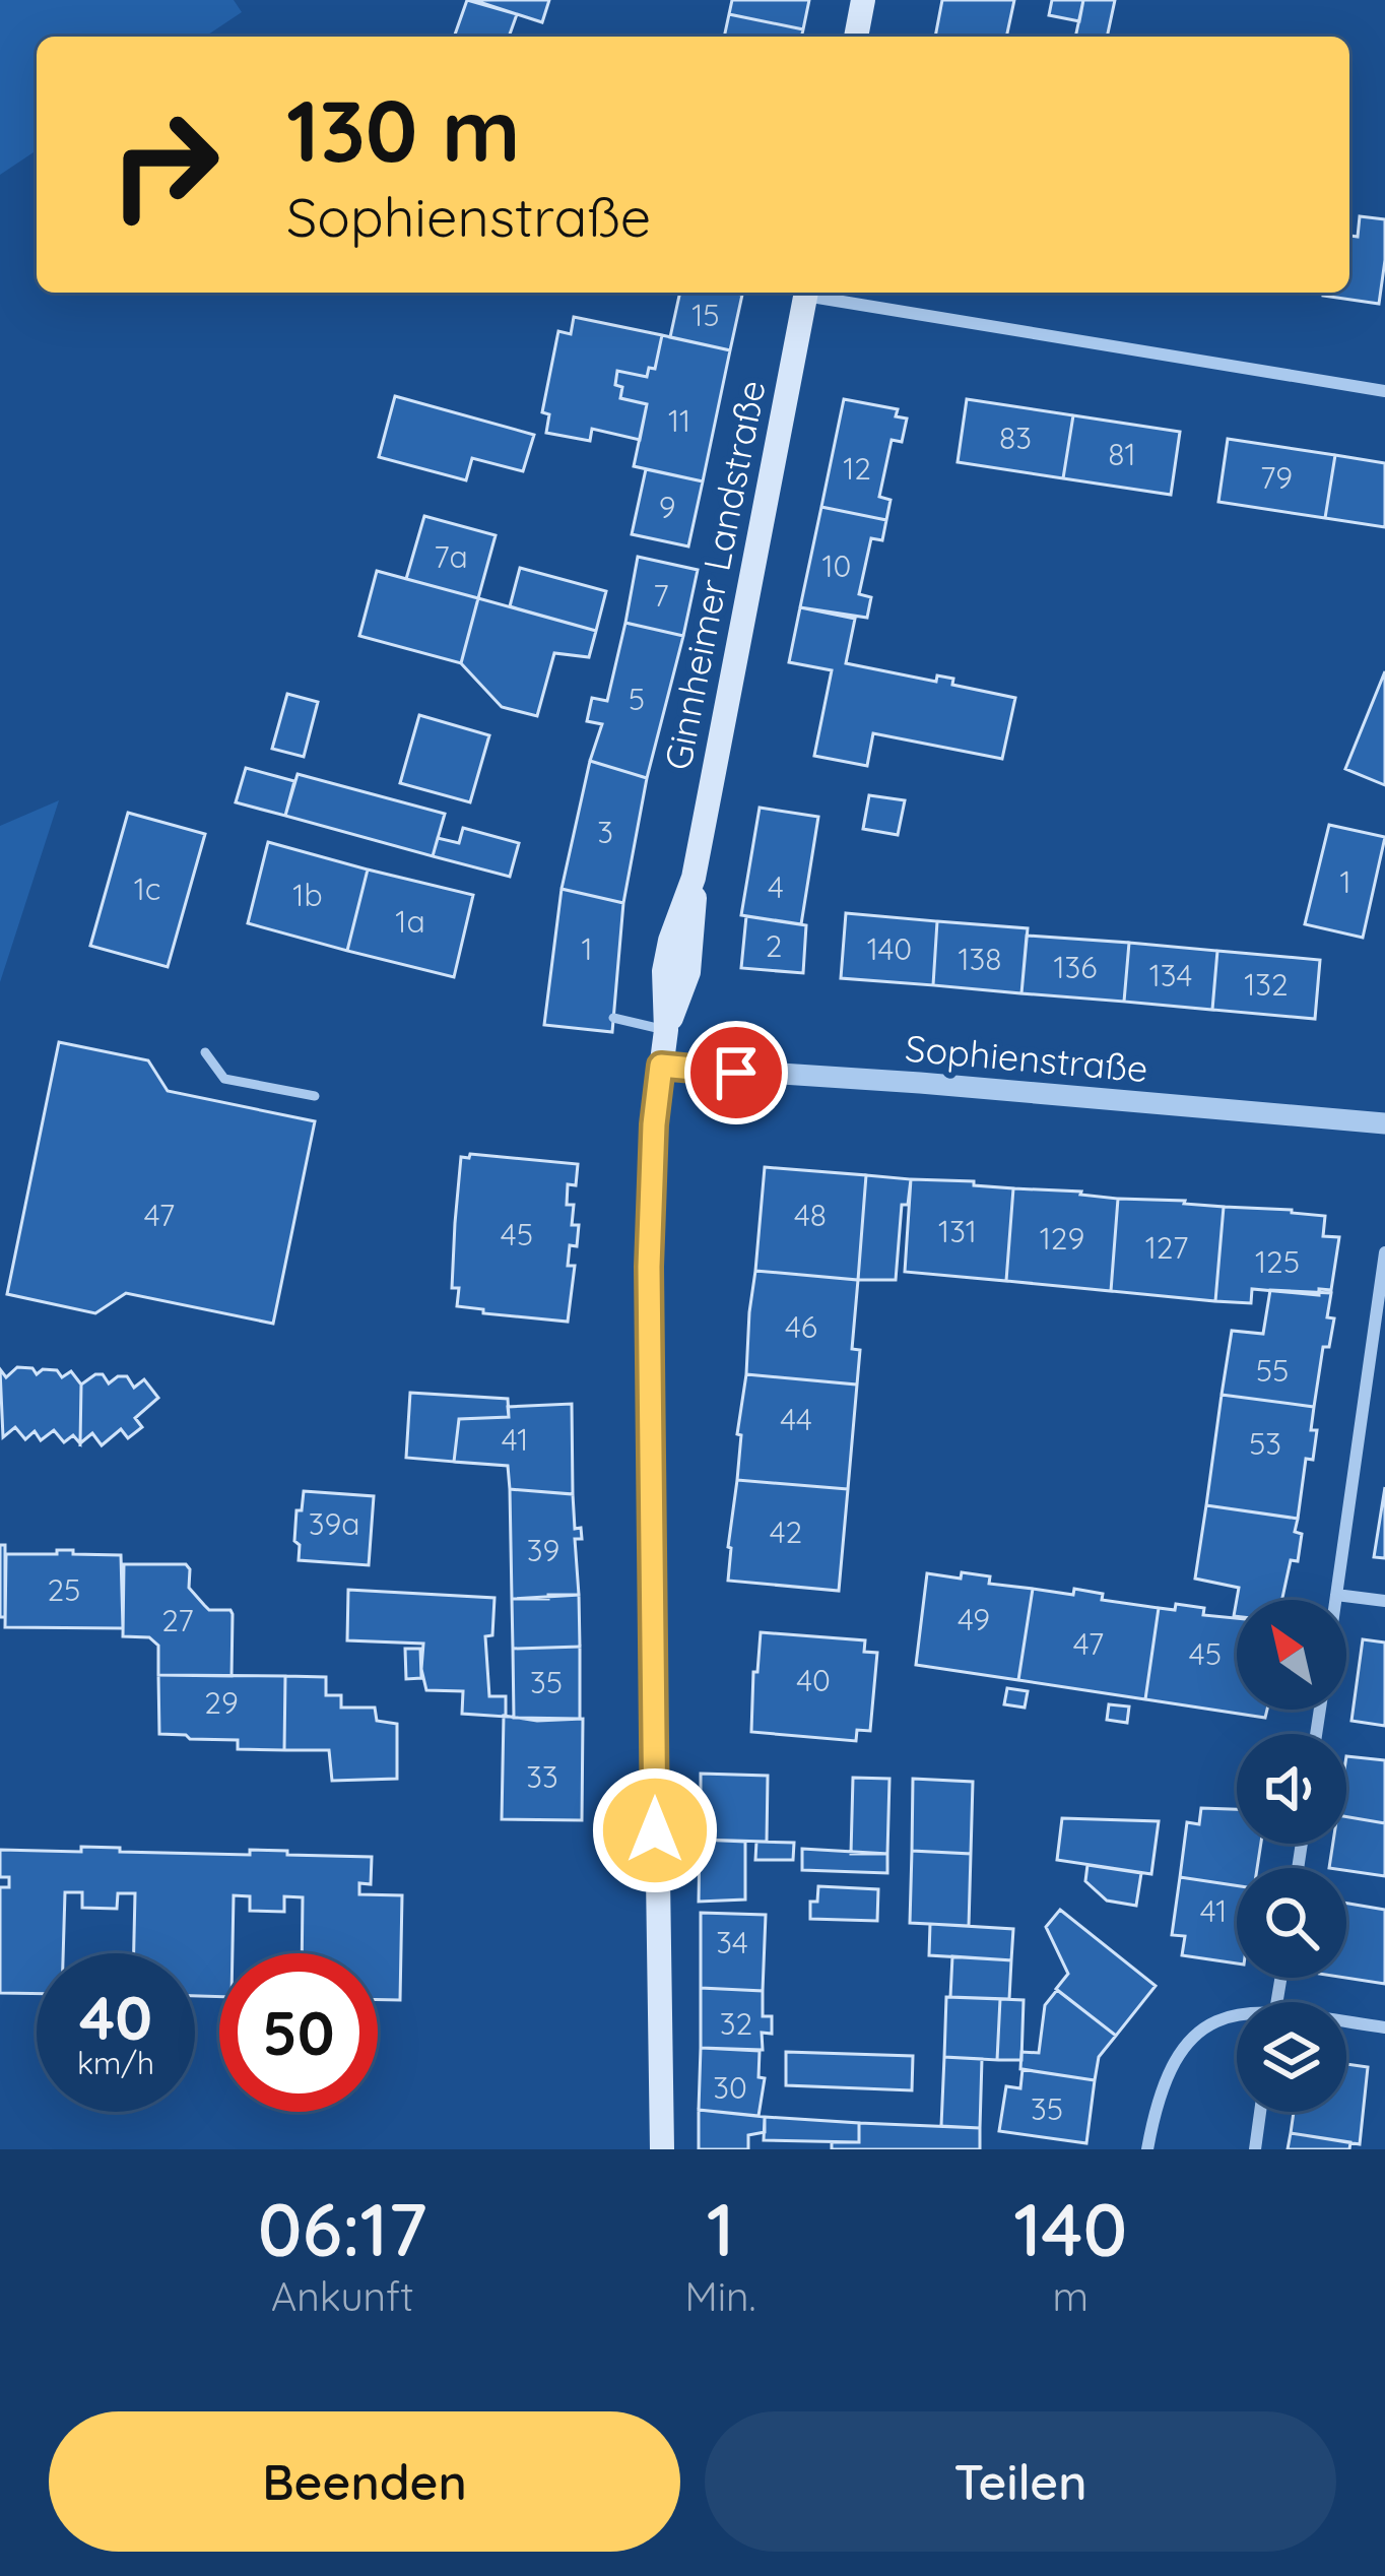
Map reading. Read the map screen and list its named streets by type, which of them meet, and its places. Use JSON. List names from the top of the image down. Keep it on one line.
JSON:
{"streets":{"main road":["Ginnheimer Landstraße"],"street":["Sophienstraße"]},"crossings":[["Ginnheimer Landstraße","Sophienstraße"]],"house_numbers":["15","11","83","81","12","79","9","7a","10","7","5","3","1","4","1c","1b","1a","2","1","140","138","136","134","132","47","48","131","45","129","127","125","46","55","44","41","53","39a","42","39","25","49","27","47","45","40","35","29","33","41","34","32","30","35"],"north":"top left","page":{"turn":["130 m","Sophienstraße"],"speed":"40 km/h","limit":"50","eta":["06:17","Ankunft","1","Min.","140","m"],"buttons":["Beenden","Teilen"]}}
